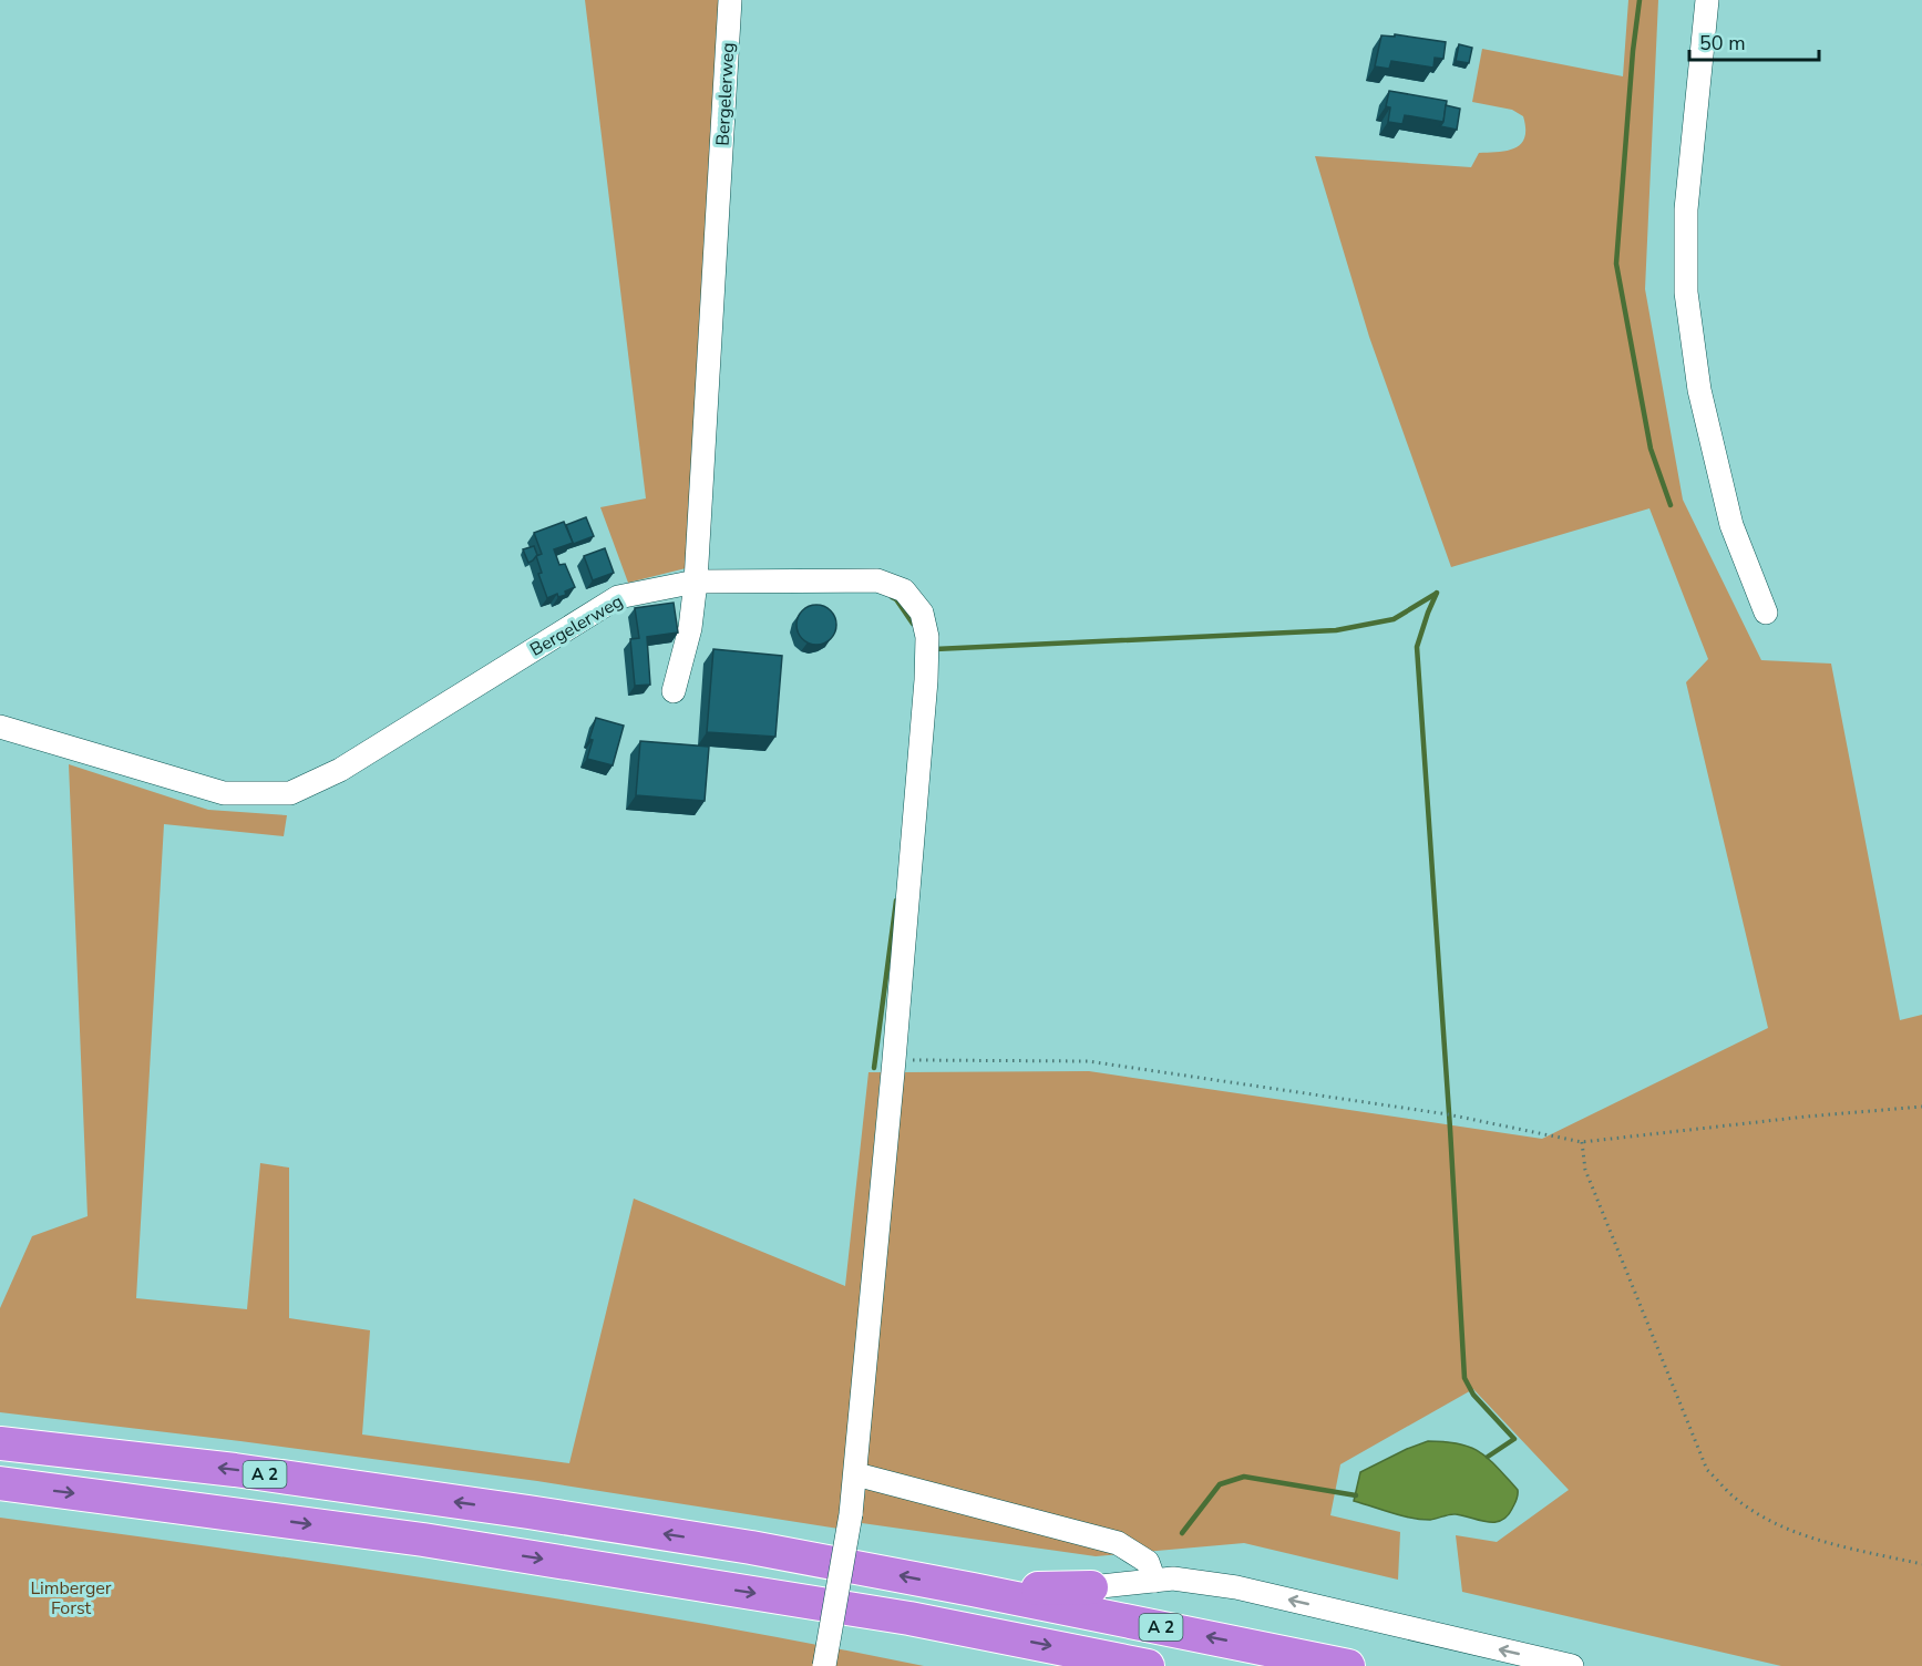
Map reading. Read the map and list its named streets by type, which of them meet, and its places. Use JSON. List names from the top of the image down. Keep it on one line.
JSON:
{"streets":{"highway":["A 2"],"street":["Bergelerweg"]},"parks":["Limberger Forst"],"scale_bar":"50 m"}
